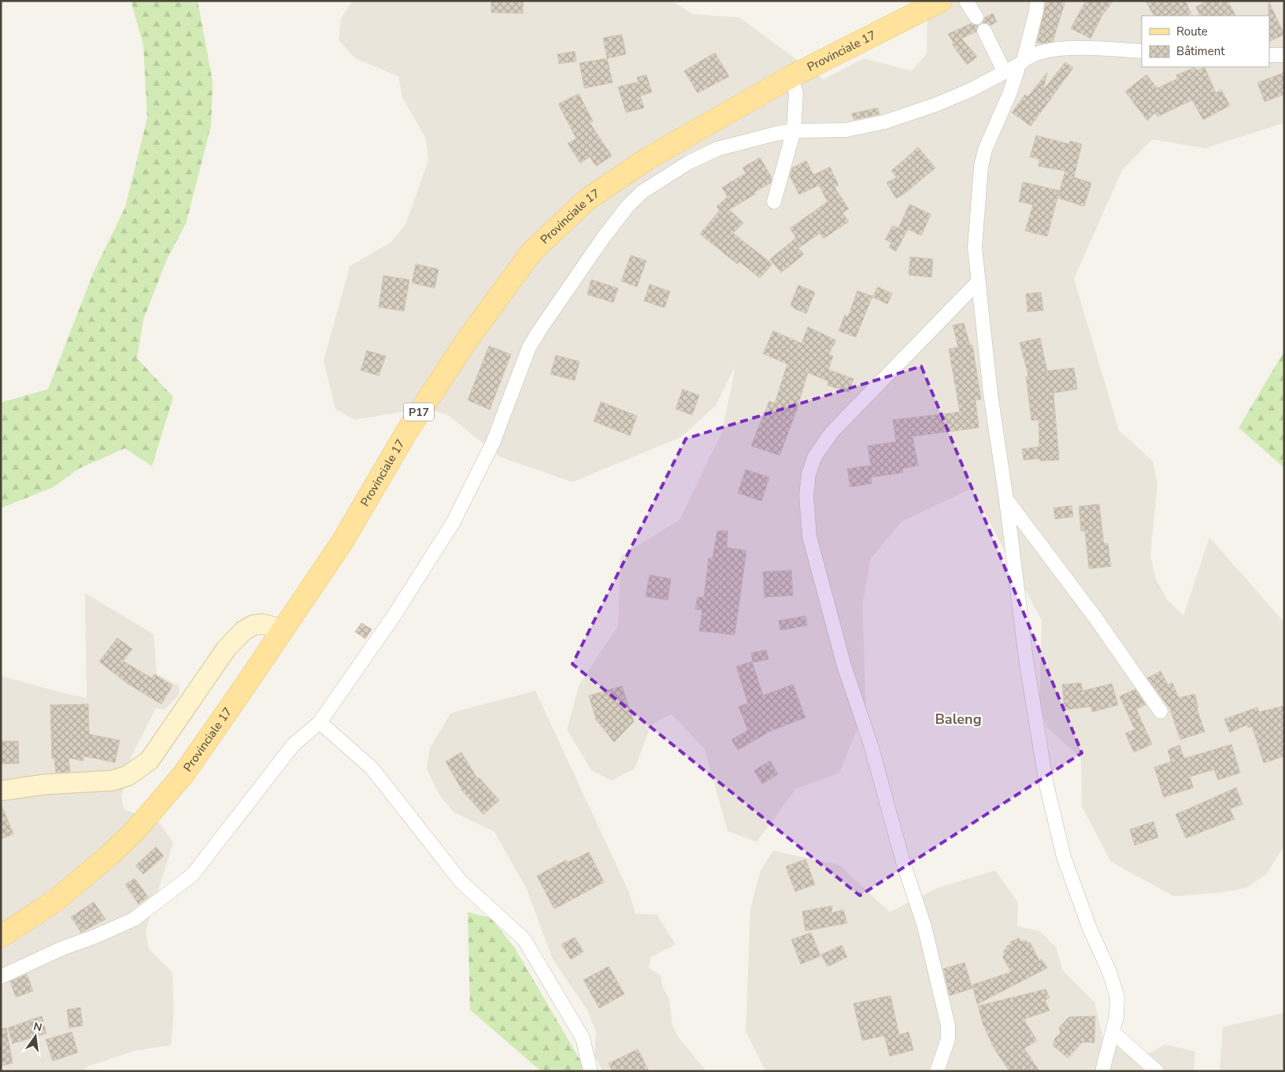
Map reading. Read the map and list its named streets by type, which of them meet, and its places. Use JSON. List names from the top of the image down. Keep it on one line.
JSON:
{"streets":{"main road":["Provinciale 17","P17"]},"districts":["Baleng"],"legend":["Route","Bâtiment"],"north":"top"}
